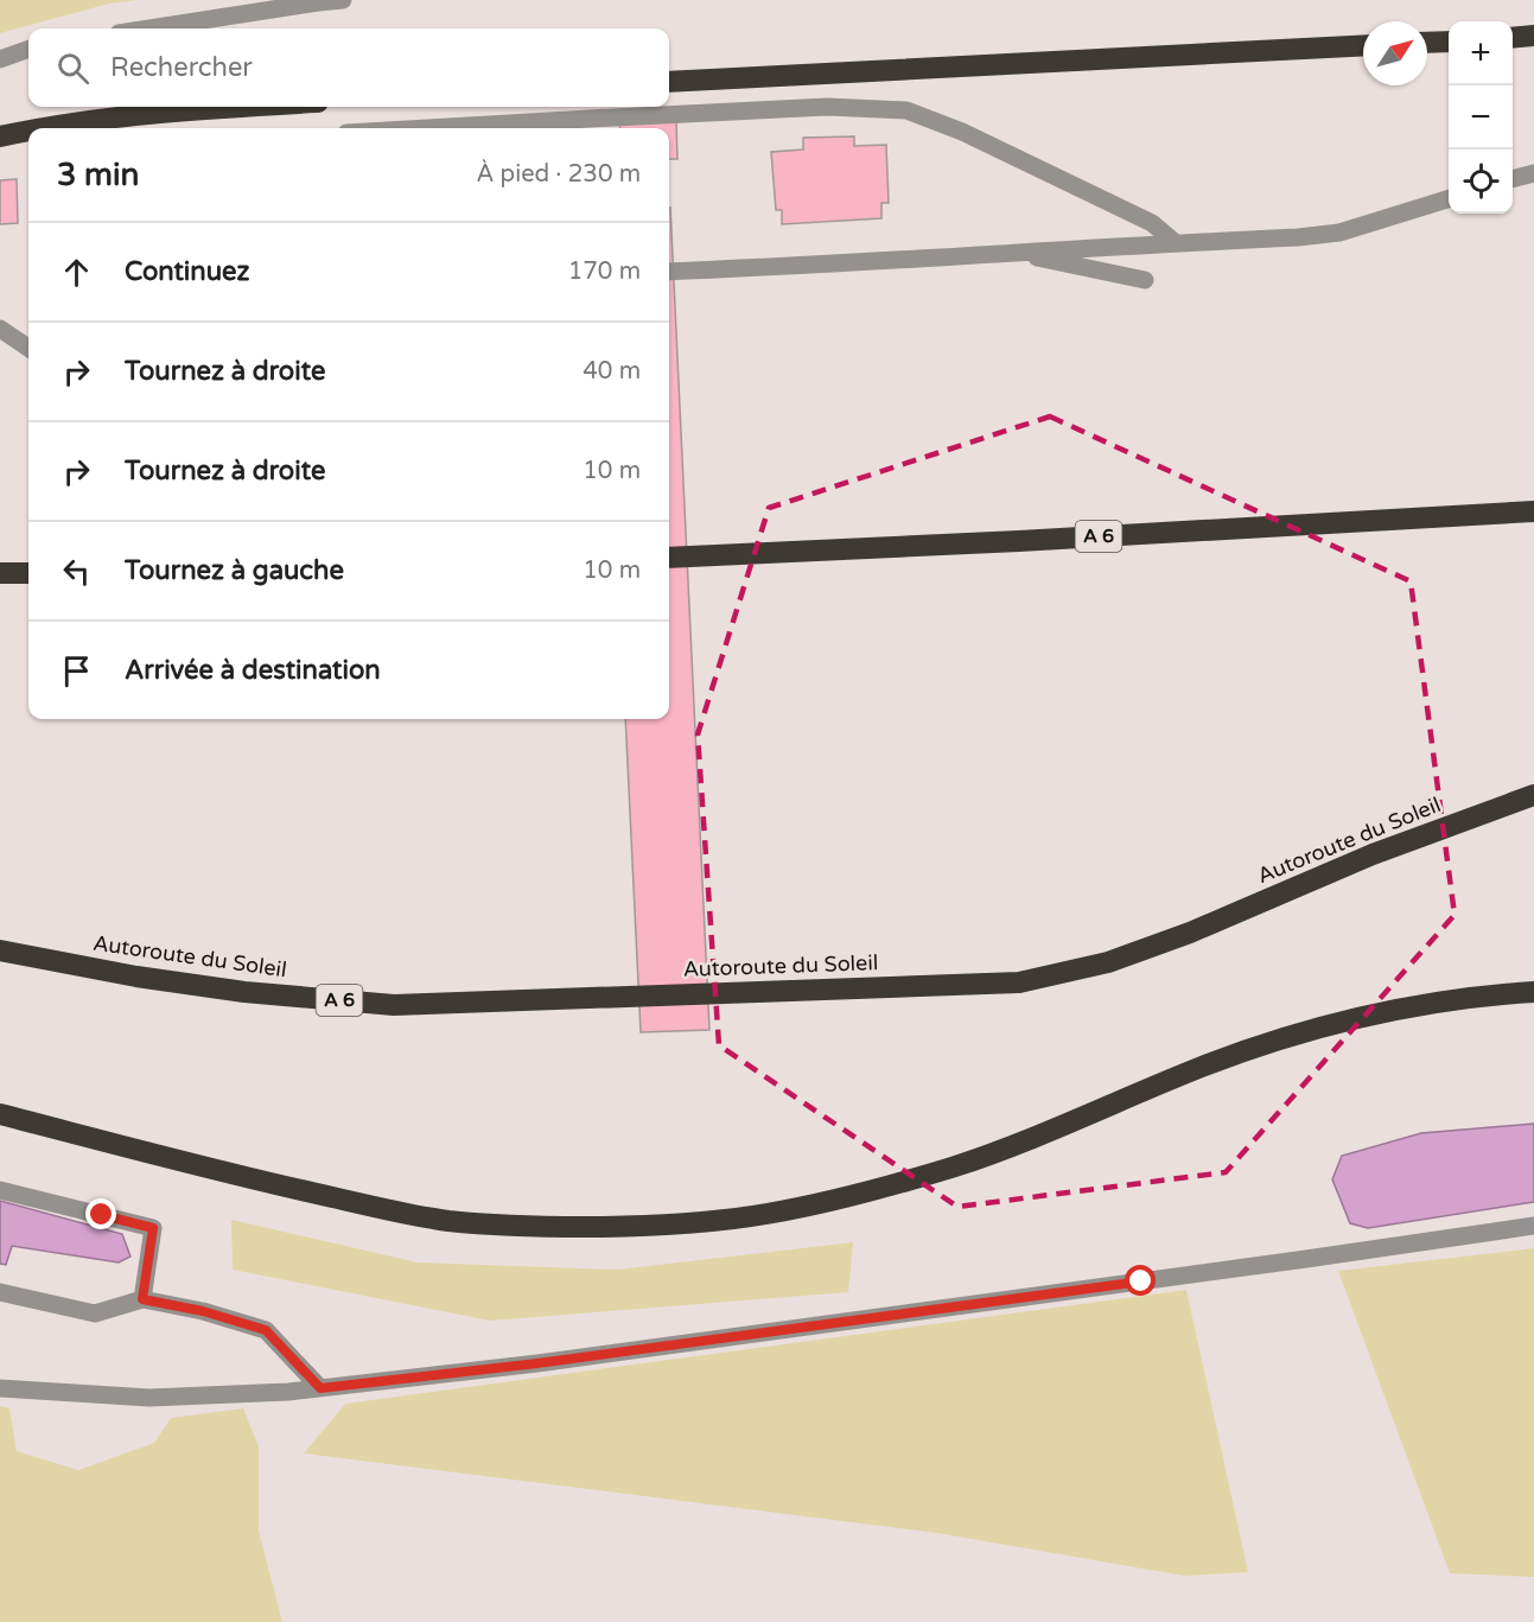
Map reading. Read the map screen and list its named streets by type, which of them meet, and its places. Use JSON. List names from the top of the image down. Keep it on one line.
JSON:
{"streets":{"highway":["A 6","Autoroute du Soleil"]},"north":"top right","page":{"map_buttons":["+","−"],"search":"Rechercher","heading":["3 min","À pied · 230 m"],"list":[["Continuez","170 m"],["Tournez à droite","40 m"],["Tournez à droite","10 m"],["Tournez à gauche","10 m"],"Arrivée à destination"]}}
